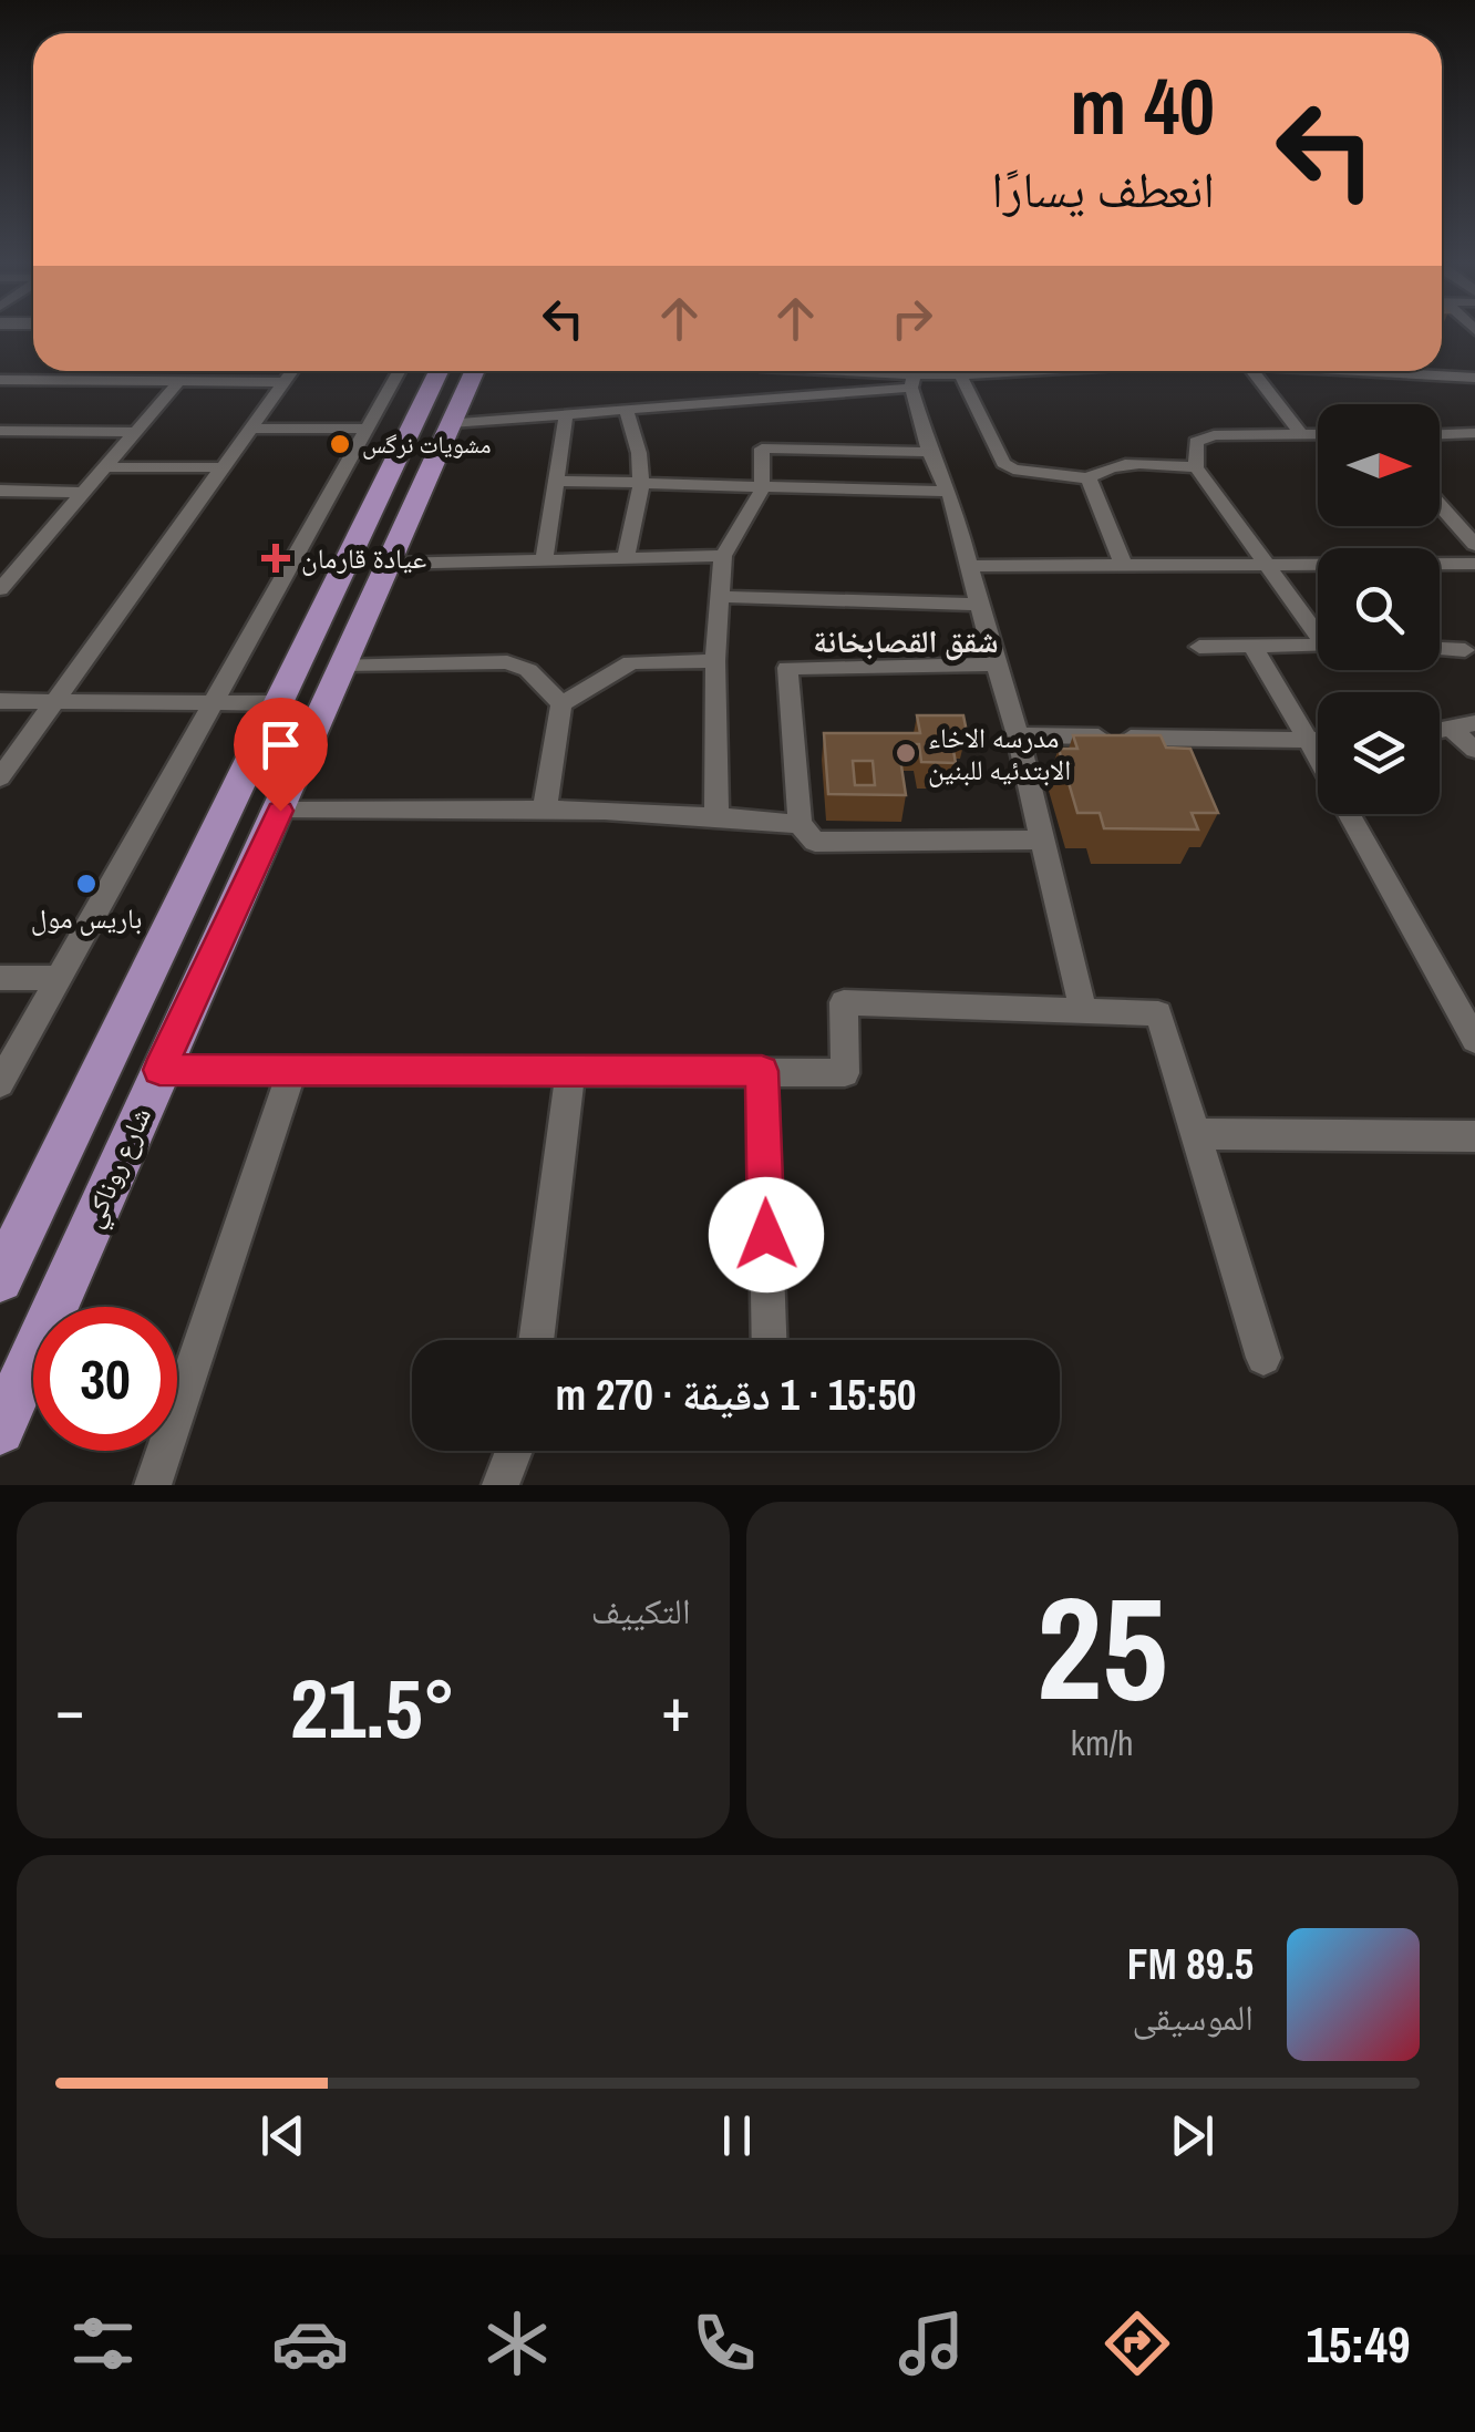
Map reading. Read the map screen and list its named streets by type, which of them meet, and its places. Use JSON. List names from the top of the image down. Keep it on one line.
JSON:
{"streets":{"main road":["شارع روناكي"]},"districts":["شقق القصابخانة"],"places":{"other":["مشويات نرگس","مدرسه الاخاء الابتدئيه للبنين","باريس مول"],"health":["عيادة قارمان"]},"north":"right","page":{"turn":["40 m","انعطف يسارًا"],"limit":"30","trip":"15:50 · 1 دقيقة · 270 m","tile":[["25","km/h"],"التكييف"],"heat":["−","21.5°","+"],"song":["89.5 FM","الموسيقى"],"tabs":"15:49"}}
